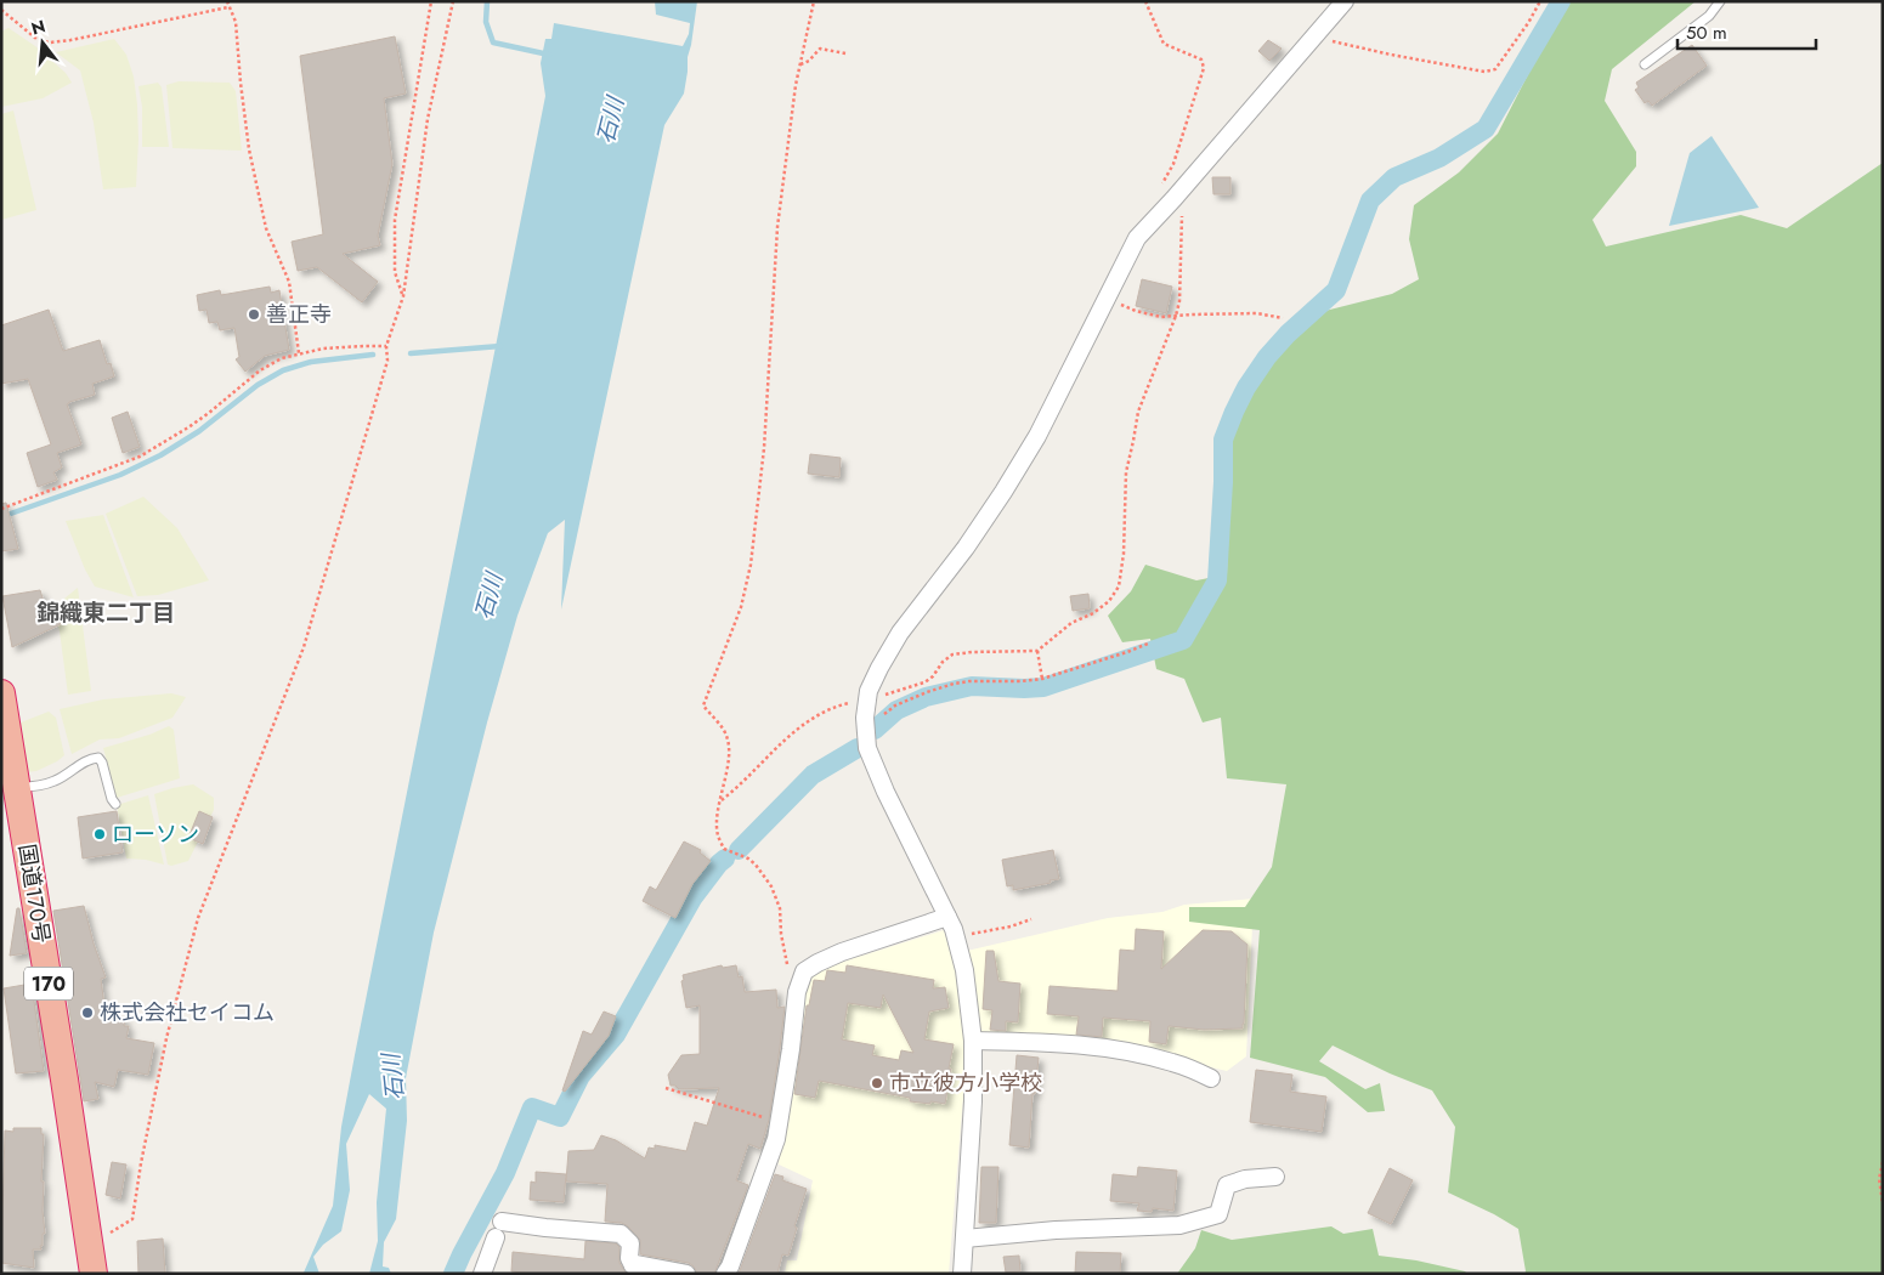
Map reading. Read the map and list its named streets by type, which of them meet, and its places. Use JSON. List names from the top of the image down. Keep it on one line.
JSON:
{"streets":{"highway":["国道170号","170"]},"districts":["錦織東二丁目"],"water":["石川"],"places":["善正寺","ローソン","株式会社セイコム","市立彼方小学校"],"scale_bar":"50 m","north":"top"}
